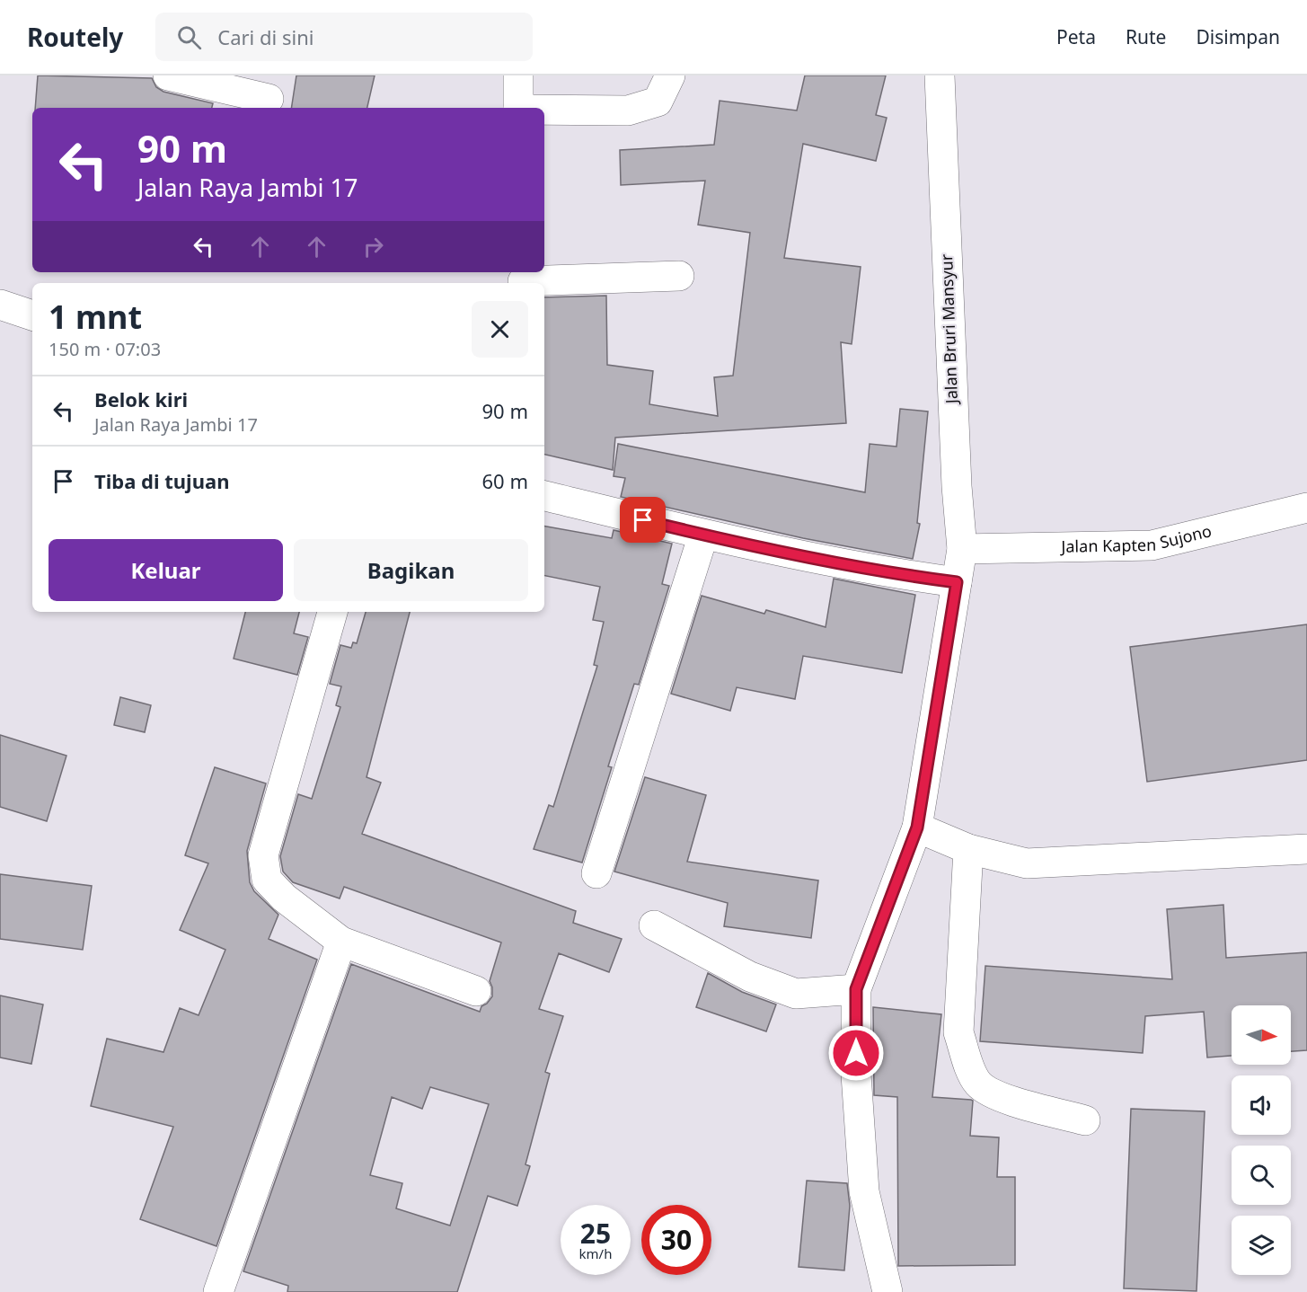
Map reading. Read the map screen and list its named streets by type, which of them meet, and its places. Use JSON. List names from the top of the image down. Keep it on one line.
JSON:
{"streets":{"street":["Jalan Bruri Mansyur","Jalan Kapten Sujono"]},"crossings":[["Jalan Bruri Mansyur","Jalan Kapten Sujono"]],"north":"right","page":{"header":"Routely","search":"Cari di sini","nav":["Peta","Rute","Disimpan"],"turn":["90 m","Jalan Raya Jambi 17"],"heading":["1 mnt","150 m · 07:03"],"list":[{"name":"Belok kiri","note":"Jalan Raya Jambi 17","value":"90 m"},{"name":"Tiba di tujuan","value":"60 m"}],"buttons":["Keluar","Bagikan"],"speed":"25 km/h","limit":"30"}}
